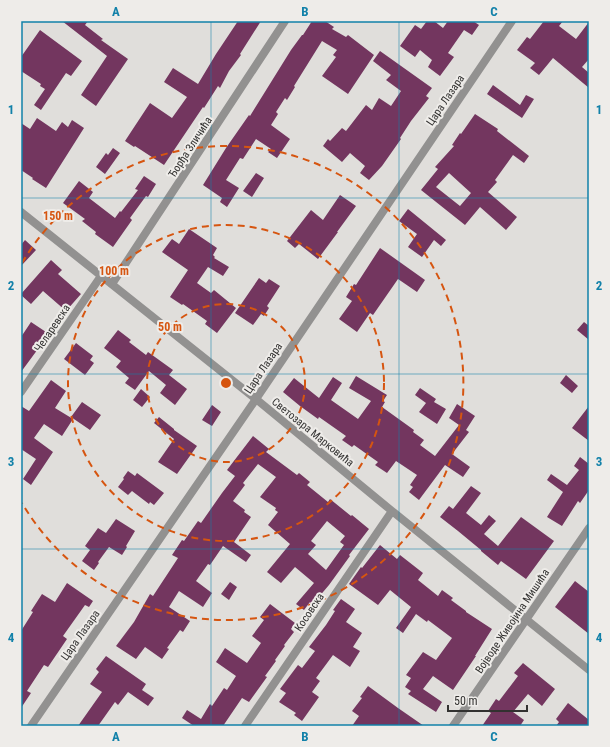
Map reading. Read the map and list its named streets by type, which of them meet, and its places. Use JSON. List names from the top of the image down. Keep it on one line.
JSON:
{"streets":{"street":["Цара Лазара","Ђорђа Зличића","Челаревска","Светозара Марковића","Косовска","Војводе Живојина Мишића"]},"crossings":[["Цара Лазара","Светозара Марковића"],["Ђорђа Зличића","Светозара Марковића"],["Челаревска","Светозара Марковића"],["Светозара Марковића","Косовска"],["Светозара Марковића","Војводе Живојина Мишића"]],"scale_bar":"50 m","grid":{"columns":["A","B","C"],"rows":["1","2","3","4"]},"rings":["150 m","100 m","50 m"]}
